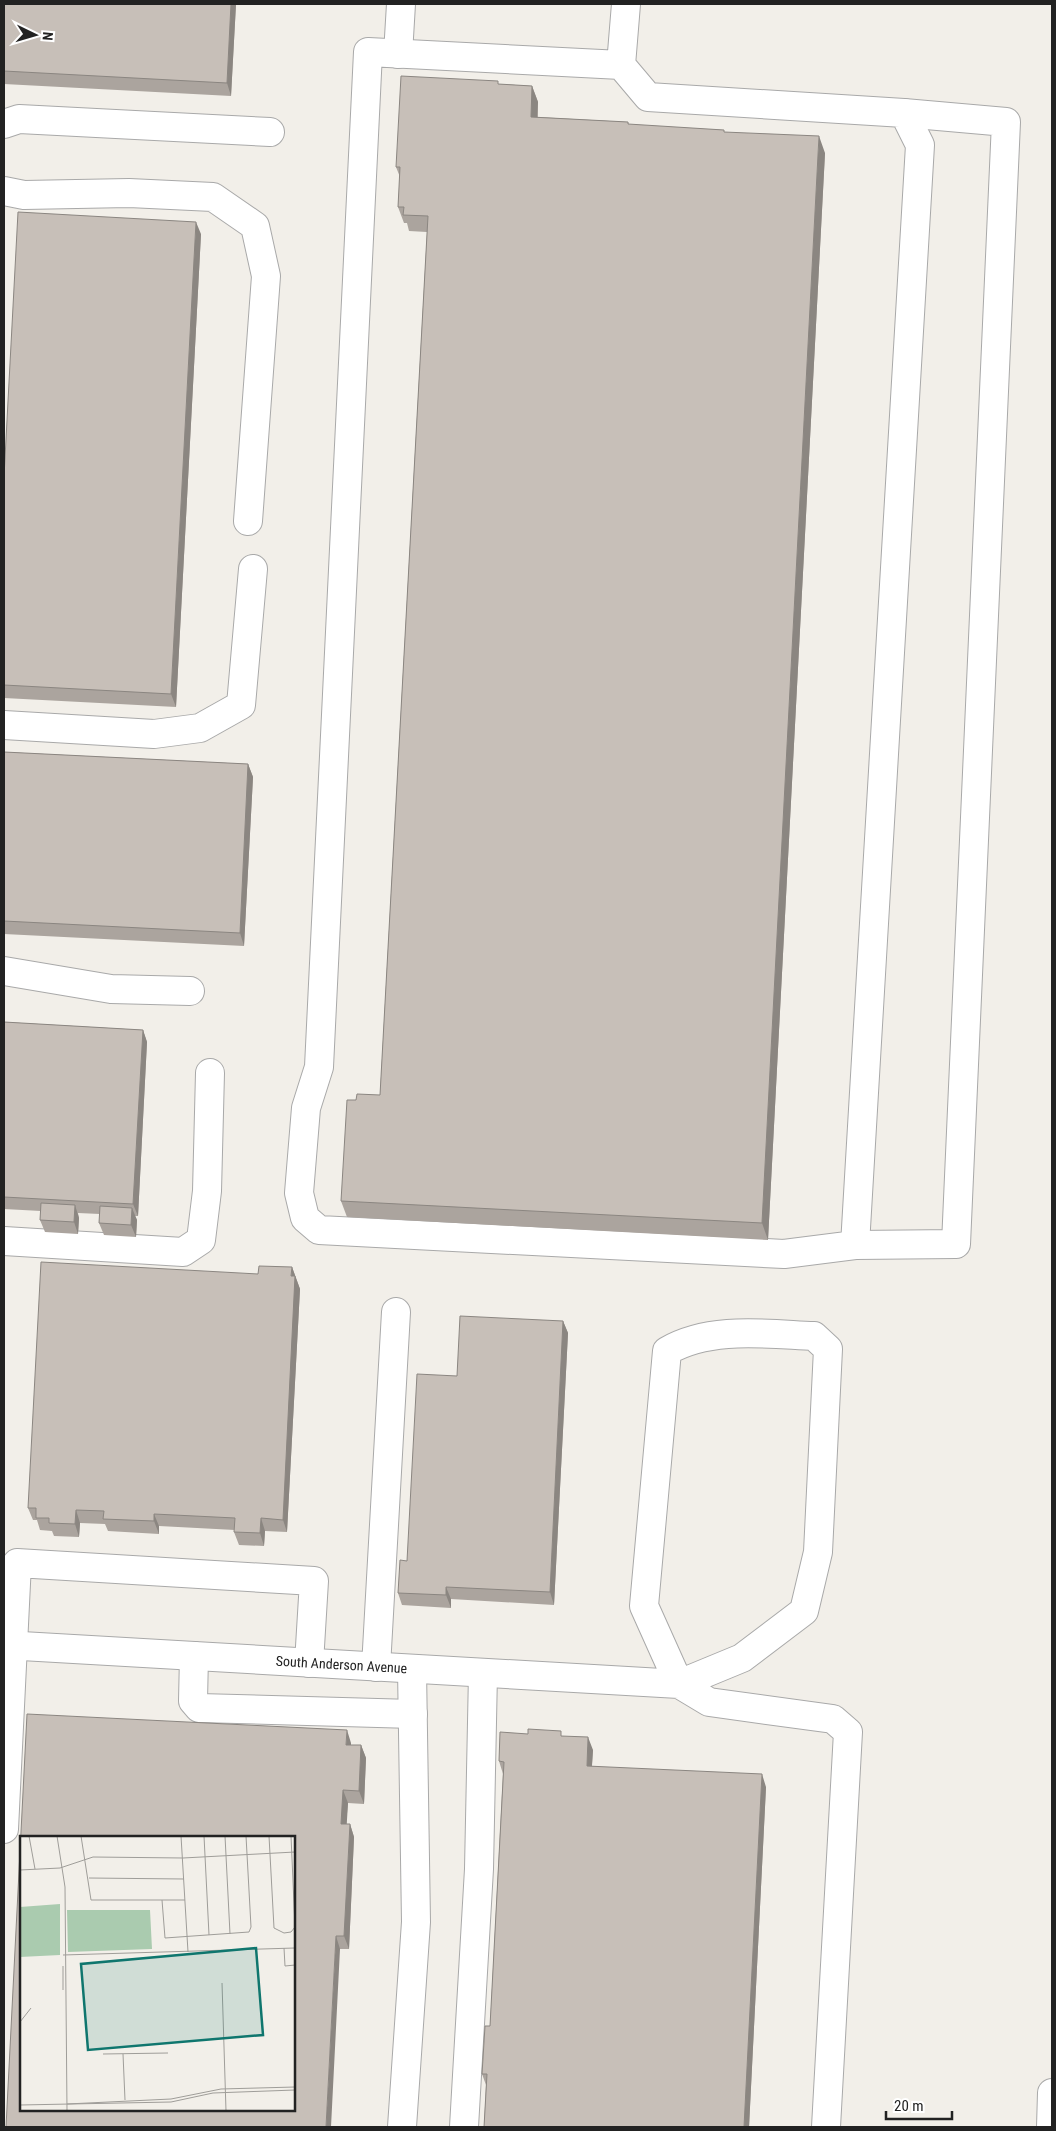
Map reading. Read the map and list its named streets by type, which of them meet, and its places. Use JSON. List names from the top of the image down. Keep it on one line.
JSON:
{"streets":{"street":["South Anderson Avenue"]},"scale_bar":"20 m","north":"right"}
